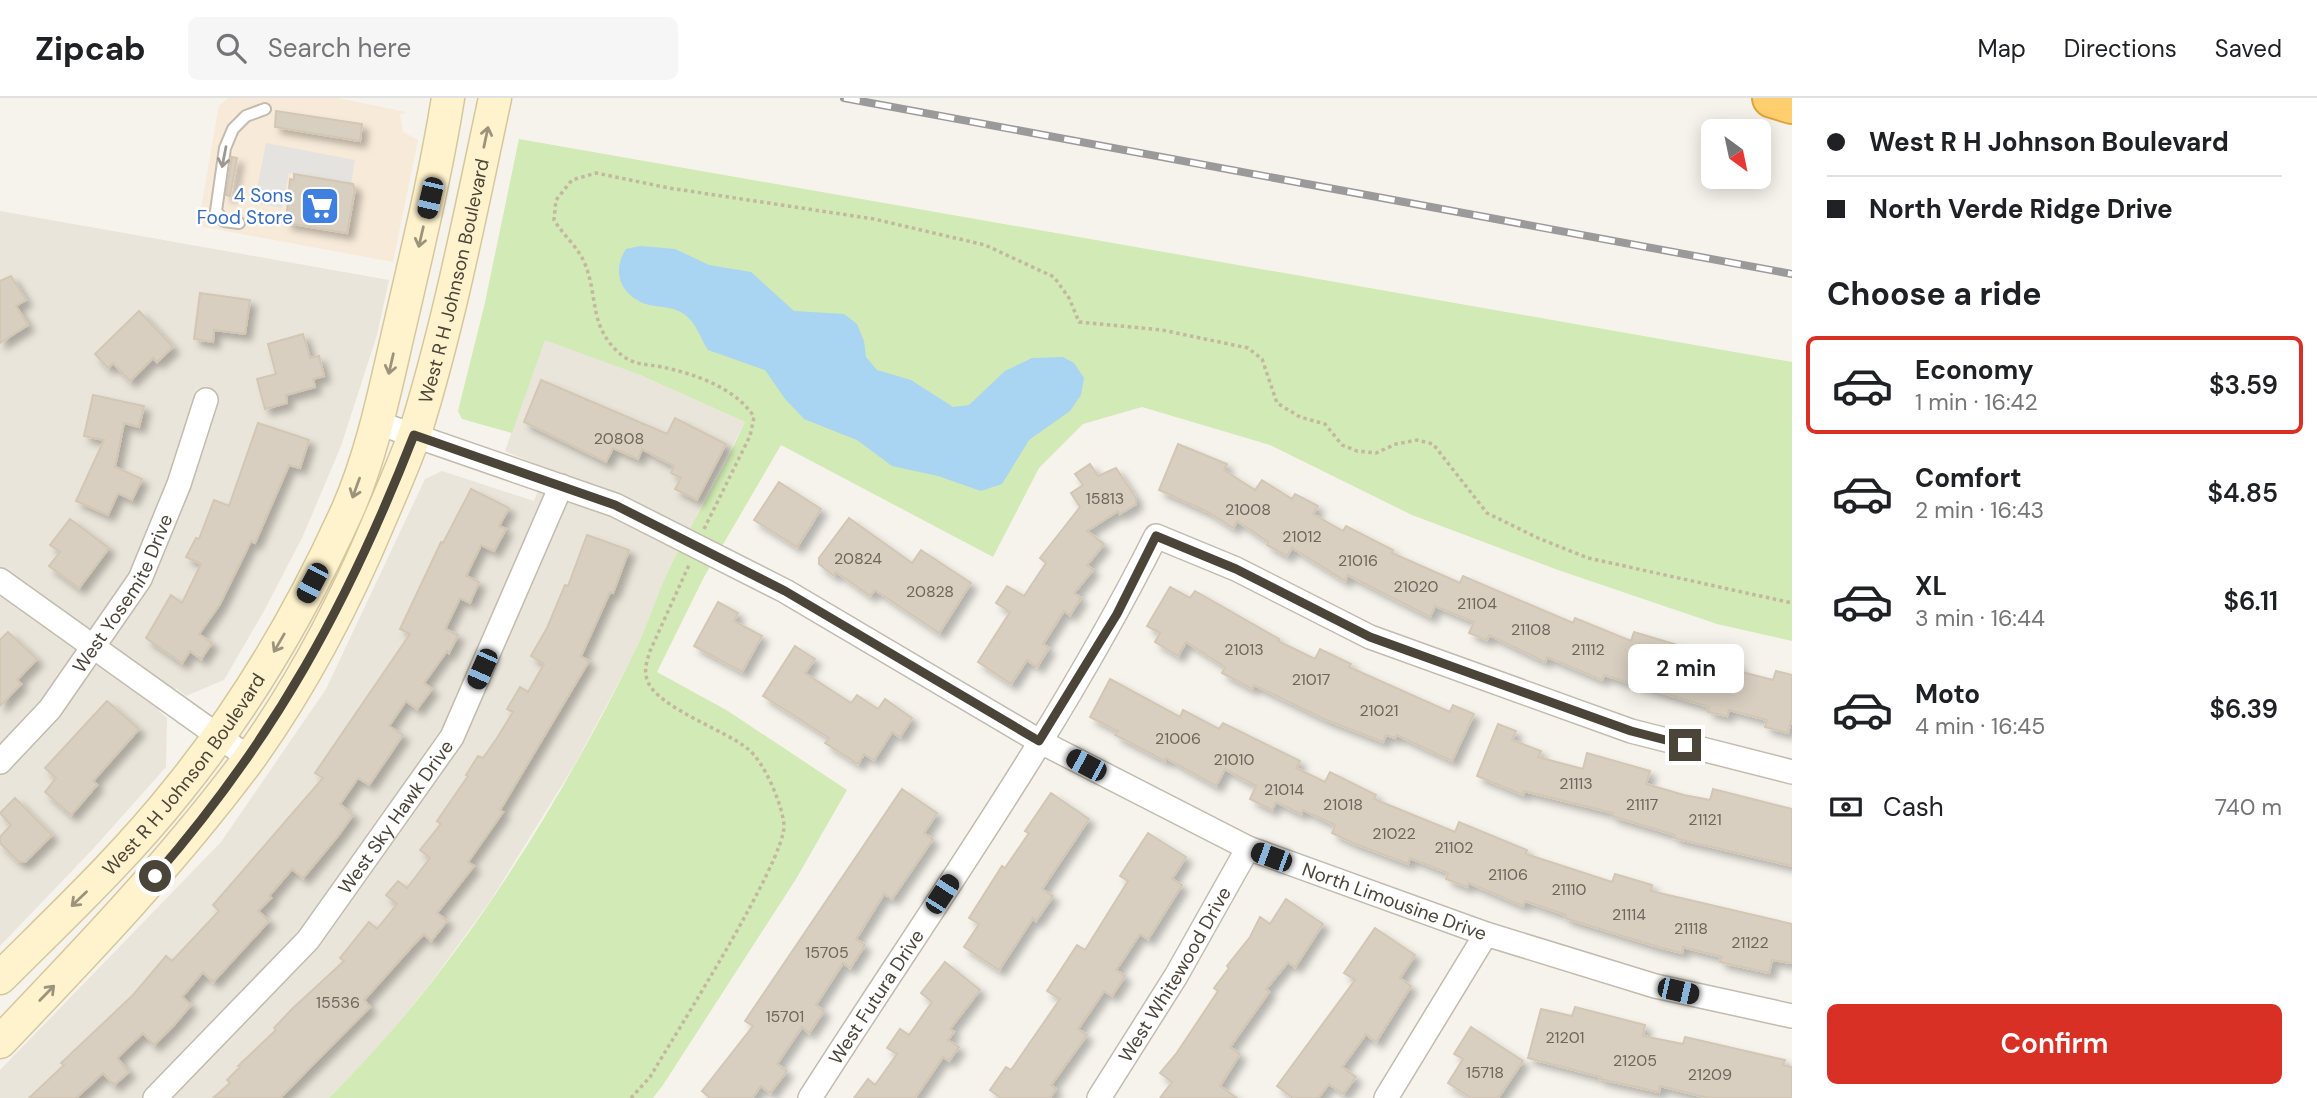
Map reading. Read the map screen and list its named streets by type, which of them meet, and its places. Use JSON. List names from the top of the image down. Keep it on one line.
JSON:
{"streets":{"main road":["West R H Johnson Boulevard"],"street":["West Yosemite Drive","West Sky Hawk Drive","North Limousine Drive","West Whitewood Drive","West Futura Drive"]},"crossings":[["West R H Johnson Boulevard","North Limousine Drive"],["West Sky Hawk Drive","North Limousine Drive"],["North Limousine Drive","West Whitewood Drive"],["North Limousine Drive","West Futura Drive"]],"places":{"supermarket":["4 Sons Food Store"]},"house_numbers":["20808","15813","21008","21012","20824","21016","21020","20828","21104","21108","21013","21112","21017","21021","21006","21010","21113","21014","21018","21117","21121","21022","21102","21106","21110","21114","21118","21122","15705","15536","15701","21201","21205","15718","21209"],"north":"bottom right","page":{"header":"Zipcab","search":"Search here","nav":["Map","Directions","Saved"],"banner":["West R H Johnson Boulevard","North Verde Ridge Drive"],"heading":"Choose a ride","list":[{"name":"Economy","note":"1 min · 16:42","value":"$3.59"},{"name":"Comfort","note":"2 min · 16:43","value":"$4.85"},{"name":"XL","note":"3 min · 16:44","value":"$6.11"},{"name":"Moto","note":"4 min · 16:45","value":"$6.39"}],"bubble":"2 min","pay":["Cash","740 m"],"buttons":"Confirm"}}
